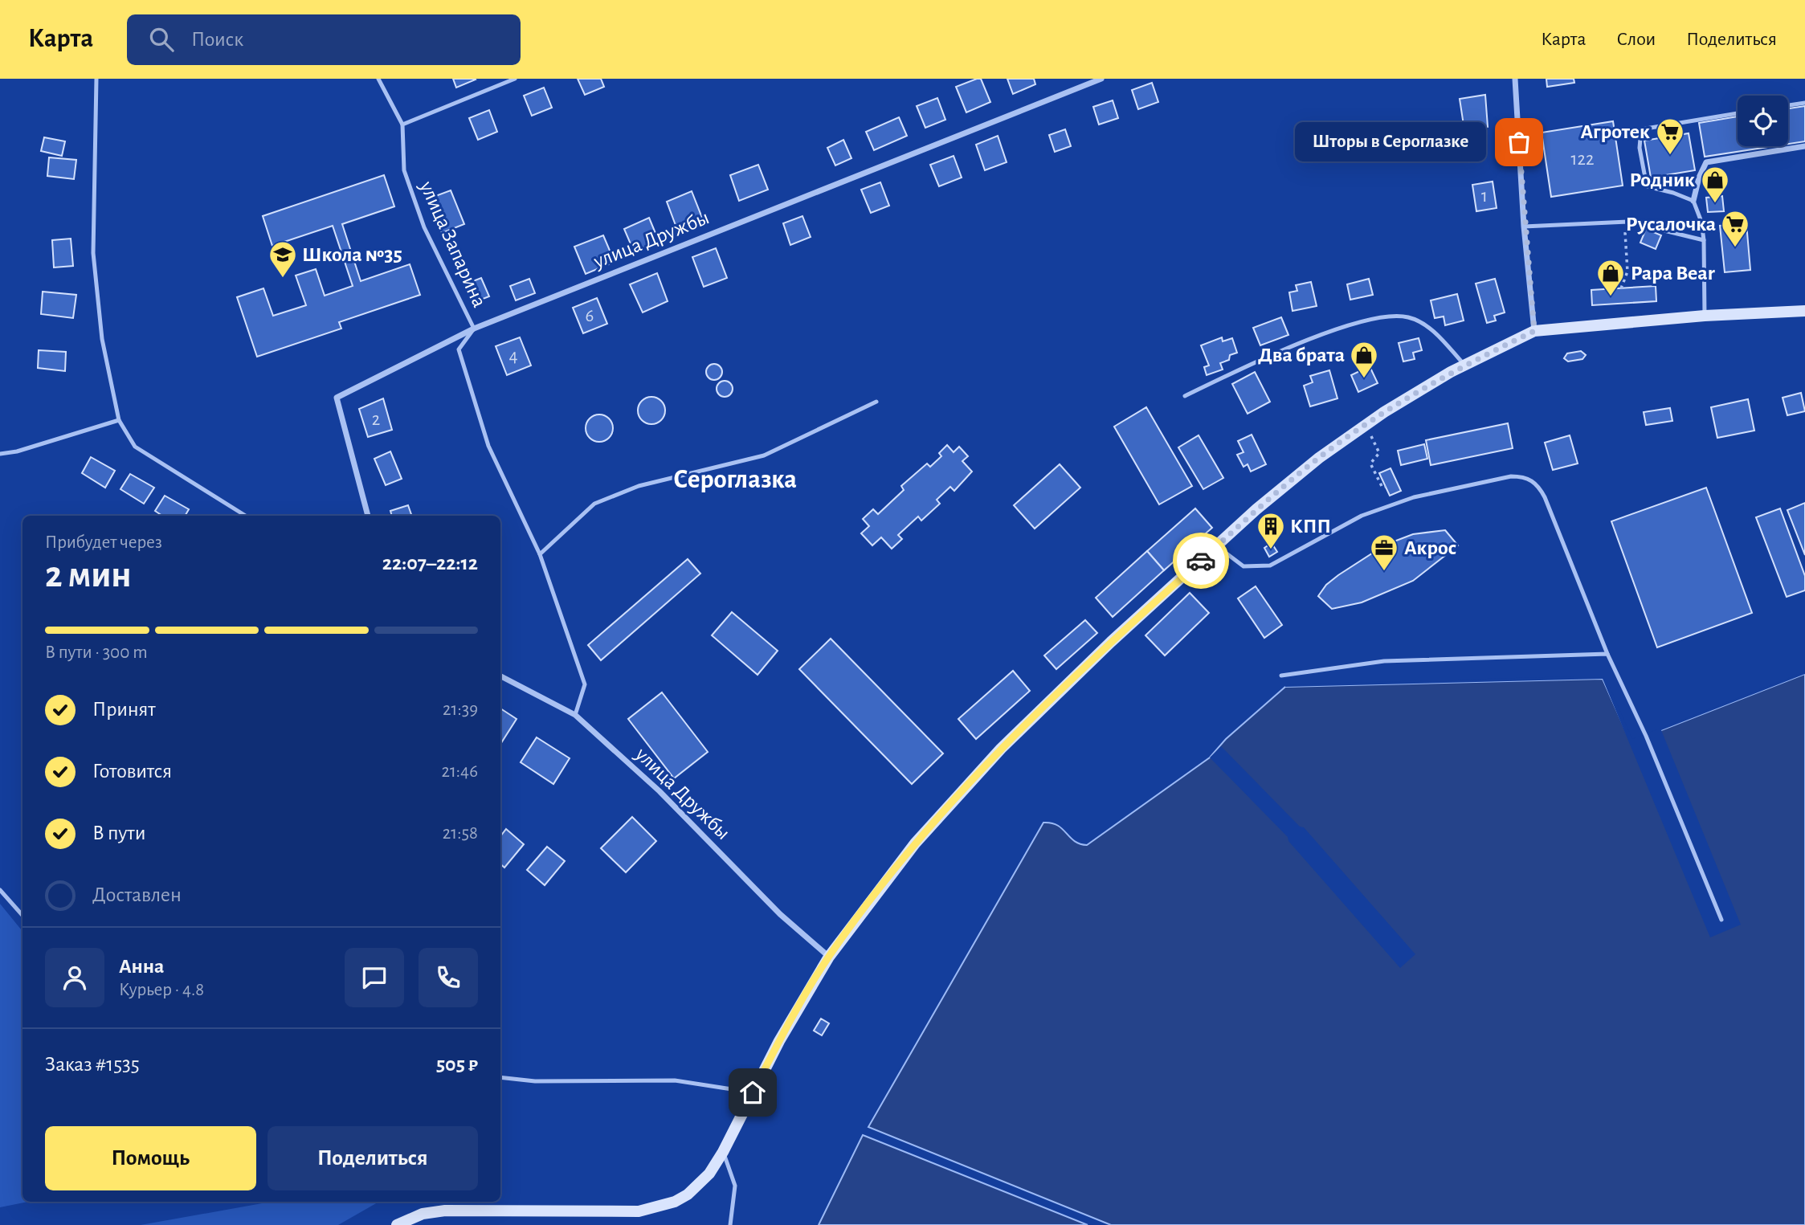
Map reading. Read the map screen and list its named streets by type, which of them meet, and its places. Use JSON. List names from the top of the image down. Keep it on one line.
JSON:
{"streets":{"street":["улица Дружбы"],"lane":["улица Запарина"]},"crossings":[["улица Дружбы","улица Запарина"]],"districts":["Сероглазка"],"places":{"other":["Шторы в Сероглазке"],"supermarket":["Агротек","Русалочка"],"shop":["Родник","Papa Bear","Два брата"],"school or university":["Школа №35"],"building":["КПП"],"office":["Акрос"]},"house_numbers":["122","1","6","4","2"],"page":{"header":"Карта","search":"Поиск","nav":["Карта","Слои","Поделиться"],"bubble":"Шторы в Сероглазке","heading":["2 мин","Прибудет через","22:07–22:12"],"panel":["Анна","Курьер · 4.8","Заказ #1535","505 ₽"],"bar":"В пути · 300 m","list":[["Принят","21:39"],["Готовится","21:46"],["В пути","21:58"],"Доставлен"],"buttons":["Помощь","Поделиться"]}}
